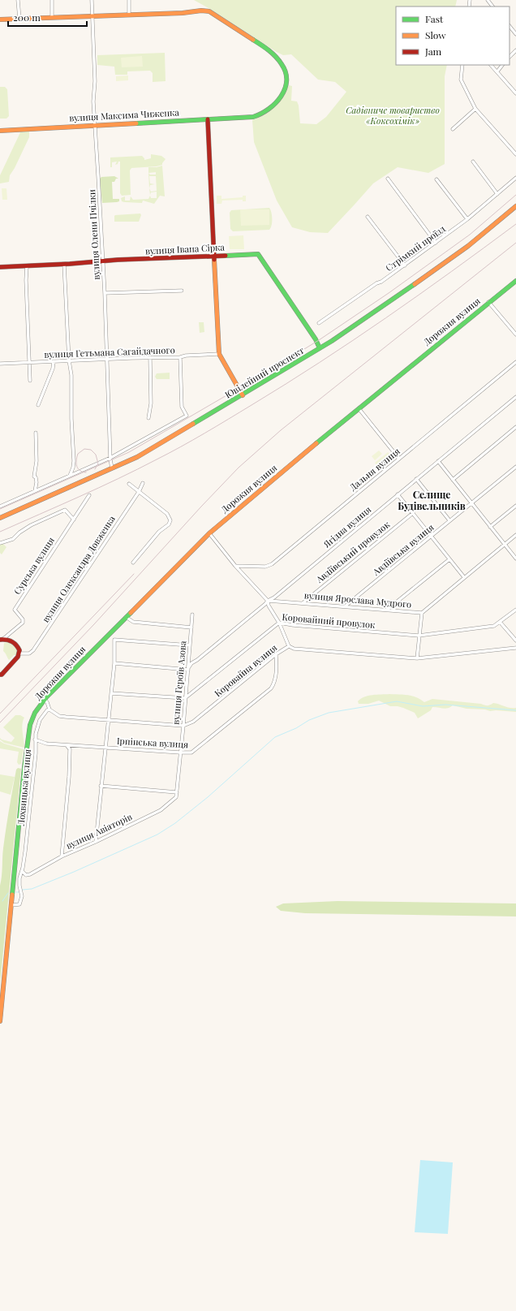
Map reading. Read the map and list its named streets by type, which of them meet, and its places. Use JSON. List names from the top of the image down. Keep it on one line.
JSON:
{"streets":{"main road":["вулиця Максима Чиженка","вулиця Івана Сірка","Дорожня вулиця","Ювілейний проспект"],"street":["вулиця Олени Пчілки","Стрімкий проїзд","вулиця Гетьмана Сагайдачного","Дальня вулиця","Ягідна вулиця","Авдіївська вулиця","Авдіївський провулок","Сурська вулиця","вулиця Олександра Довженка","вулиця Ярослава Мудрого","Коровайний провулок","Коровайна вулиця","вулиця Героїв Азова","Ірпінська вулиця","Лохвицька вулиця","вулиця Авіаторів"]},"crossings":[["вулиця Максима Чиженка","вулиця Олени Пчілки"],["вулиця Олени Пчілки","вулиця Івана Сірка"],["вулиця Олени Пчілки","вулиця Гетьмана Сагайдачного"],["вулиця Олени Пчілки","Ювілейний проспект"],["вулиця Івана Сірка","Ювілейний проспект"],["Дорожня вулиця","Лохвицька вулиця"],["Ягідна вулиця","вулиця Ярослава Мудрого"],["Ягідна вулиця","вулиця Героїв Азова"],["Авдіївська вулиця","вулиця Ярослава Мудрого"],["Авдіївський провулок","вулиця Ярослава Мудрого"],["Коровайний провулок","вулиця Героїв Азова"],["Коровайна вулиця","вулиця Героїв Азова"],["Коровайна вулиця","Ірпінська вулиця"],["вулиця Героїв Азова","Ірпінська вулиця"],["вулиця Героїв Азова","вулиця Авіаторів"],["Ірпінська вулиця","Лохвицька вулиця"],["Лохвицька вулиця","вулиця Авіаторів"]],"districts":["Селище Будівельників"],"parks":["Садівниче товариство «Коксохімік»"],"legend":["Fast","Slow","Jam"],"scale_bar":"200 m"}
